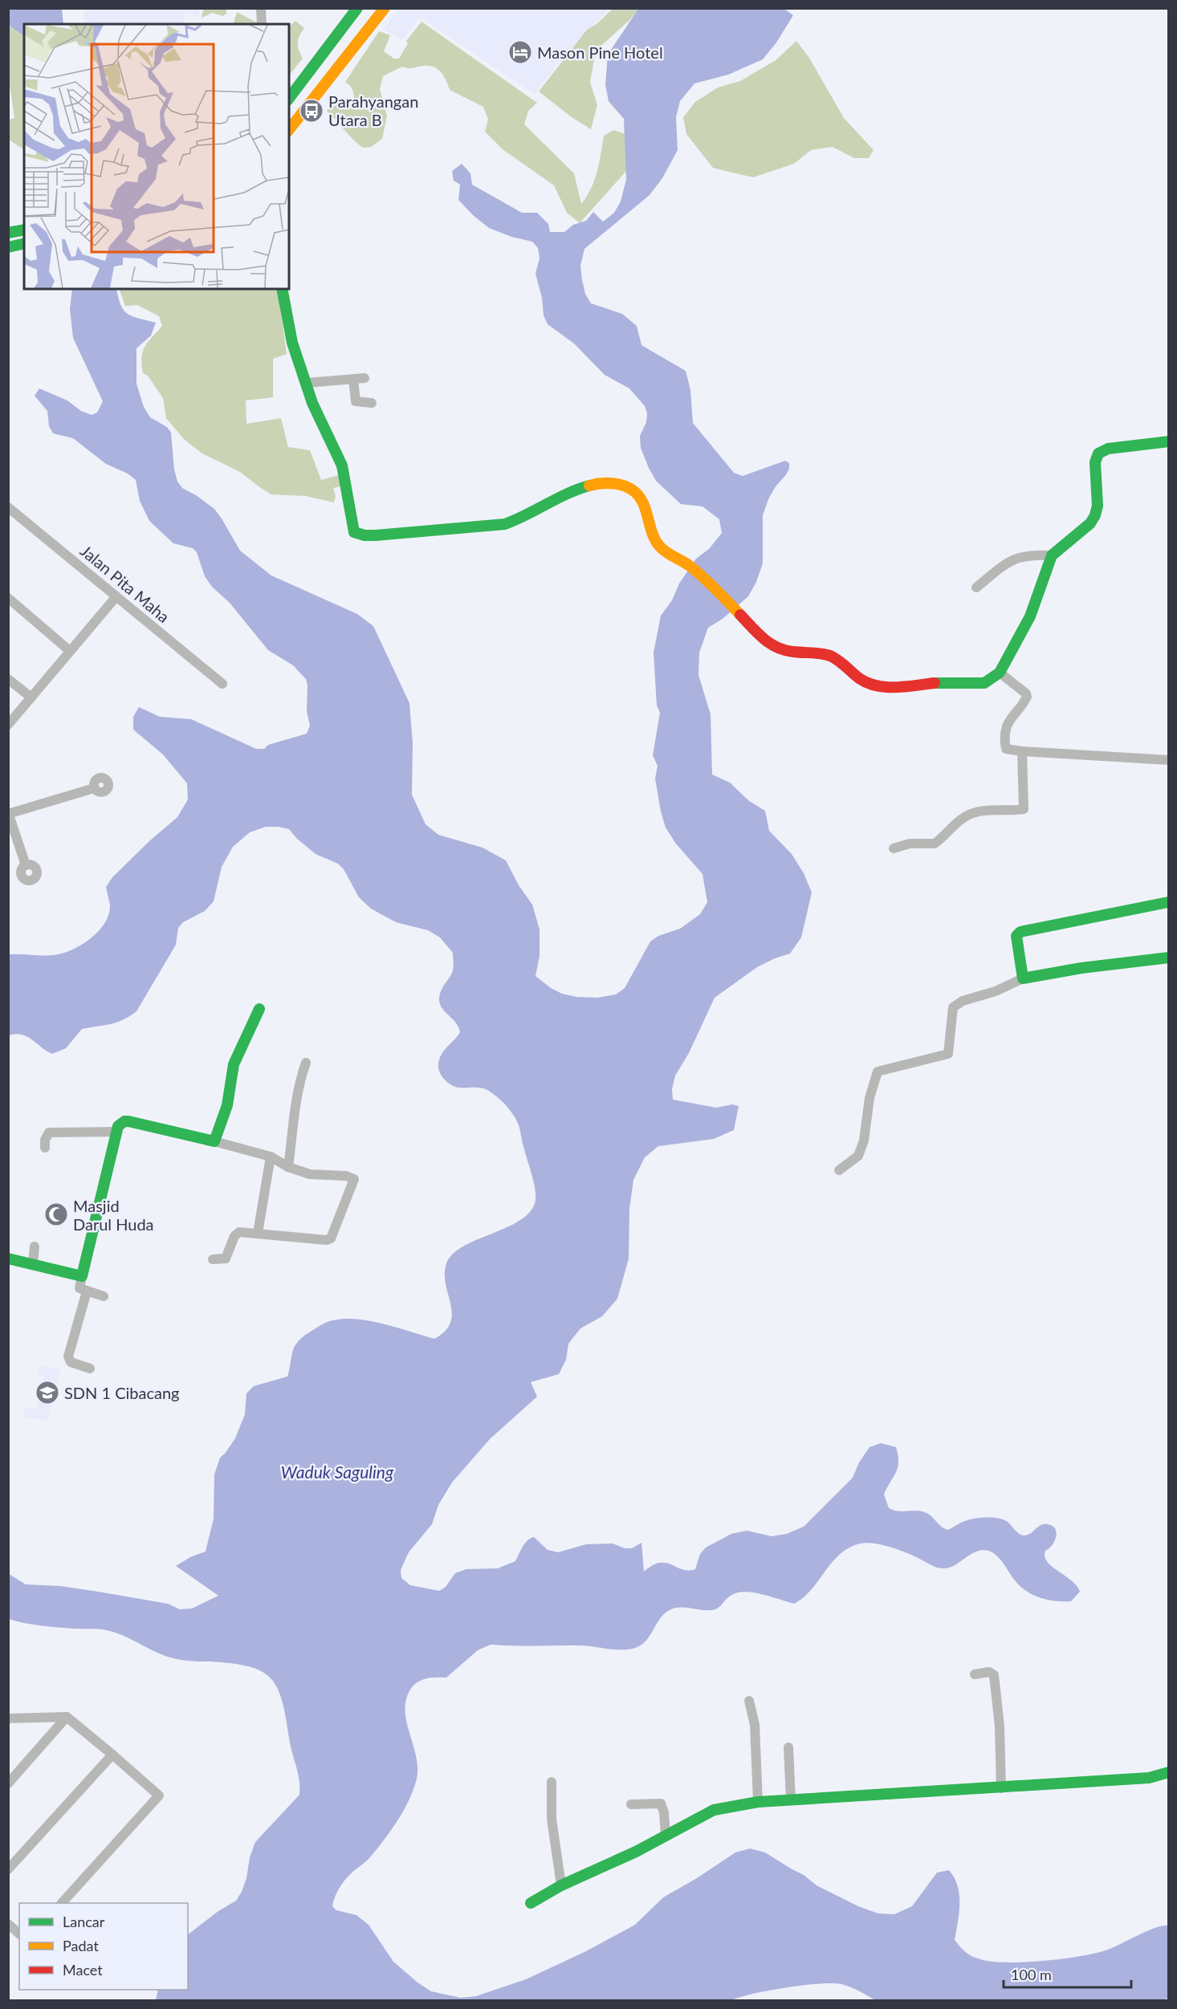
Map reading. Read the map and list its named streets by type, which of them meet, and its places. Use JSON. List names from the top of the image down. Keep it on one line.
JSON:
{"streets":{"street":["Jalan Pita Maha"]},"water":["Waduk Saguling"],"places":{"hotel":["Mason Pine Hotel"],"bus stop":["Parahyangan Utara B"],"mosque":["Masjid Darul Huda"],"school or university":["SDN 1 Cibacang"]},"legend":["Lancar","Padat","Macet"],"scale_bar":"100 m"}
